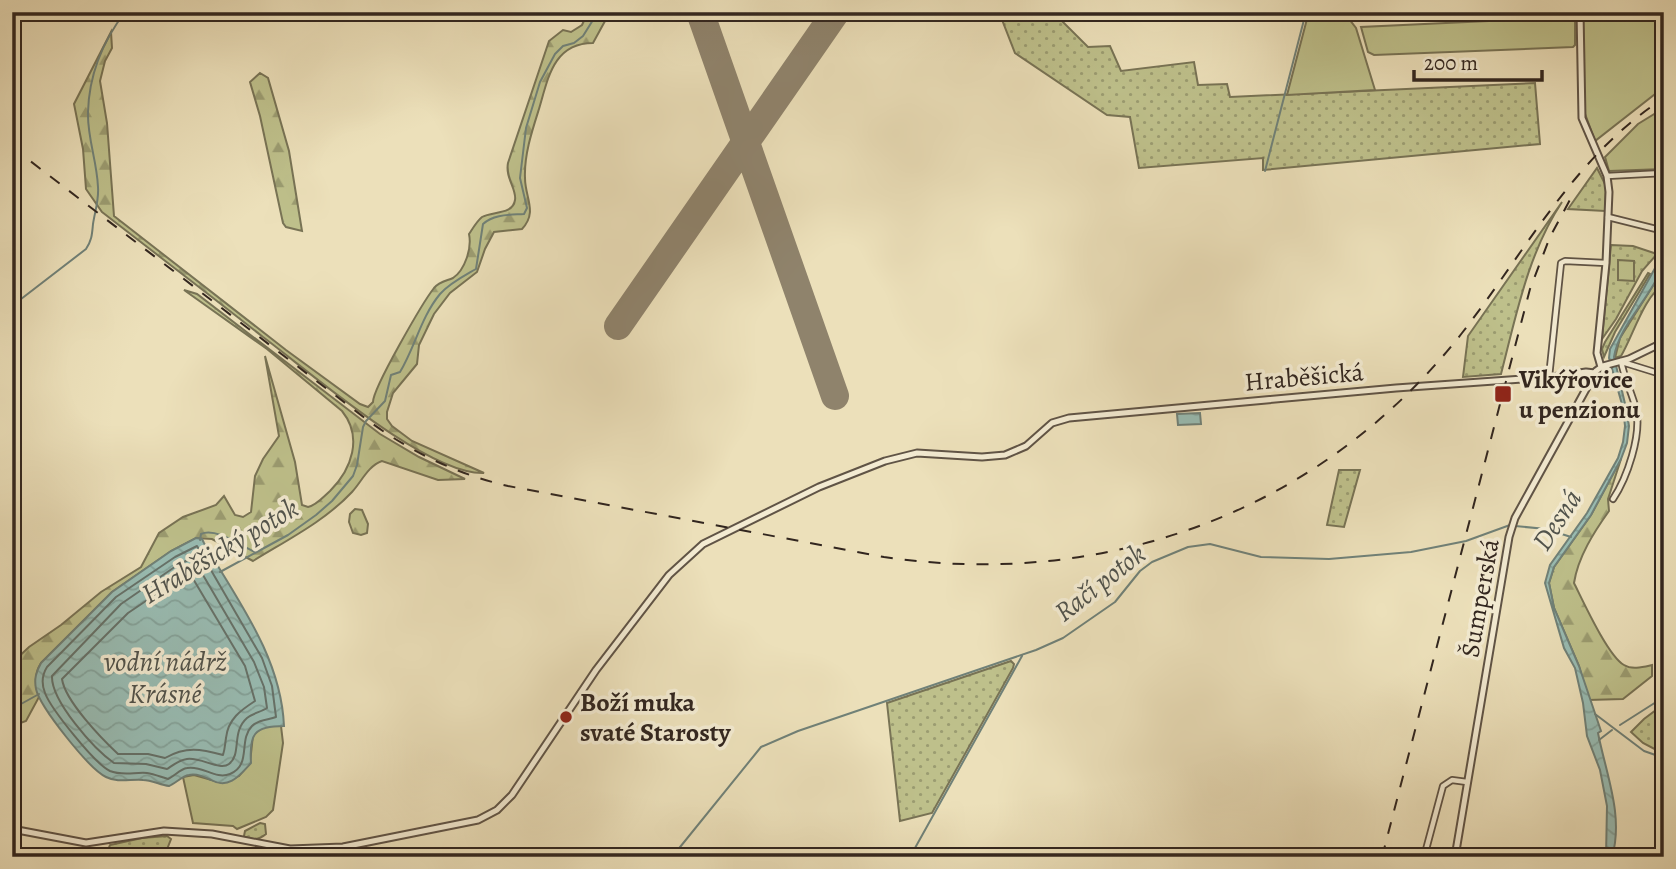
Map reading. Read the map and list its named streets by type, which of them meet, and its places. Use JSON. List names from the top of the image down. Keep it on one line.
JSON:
{"streets":{"street":["Hraběšická","Šumperská"]},"crossings":[["Hraběšická","Šumperská"]],"water":["Desná","Hraběšický potok","Račí potok","vodní nádrž Krásné"],"places":{"transit":["Vikýřovice u penzionu"],"other":["Boží muka svaté Starosty"]},"scale_bar":"200 m"}
